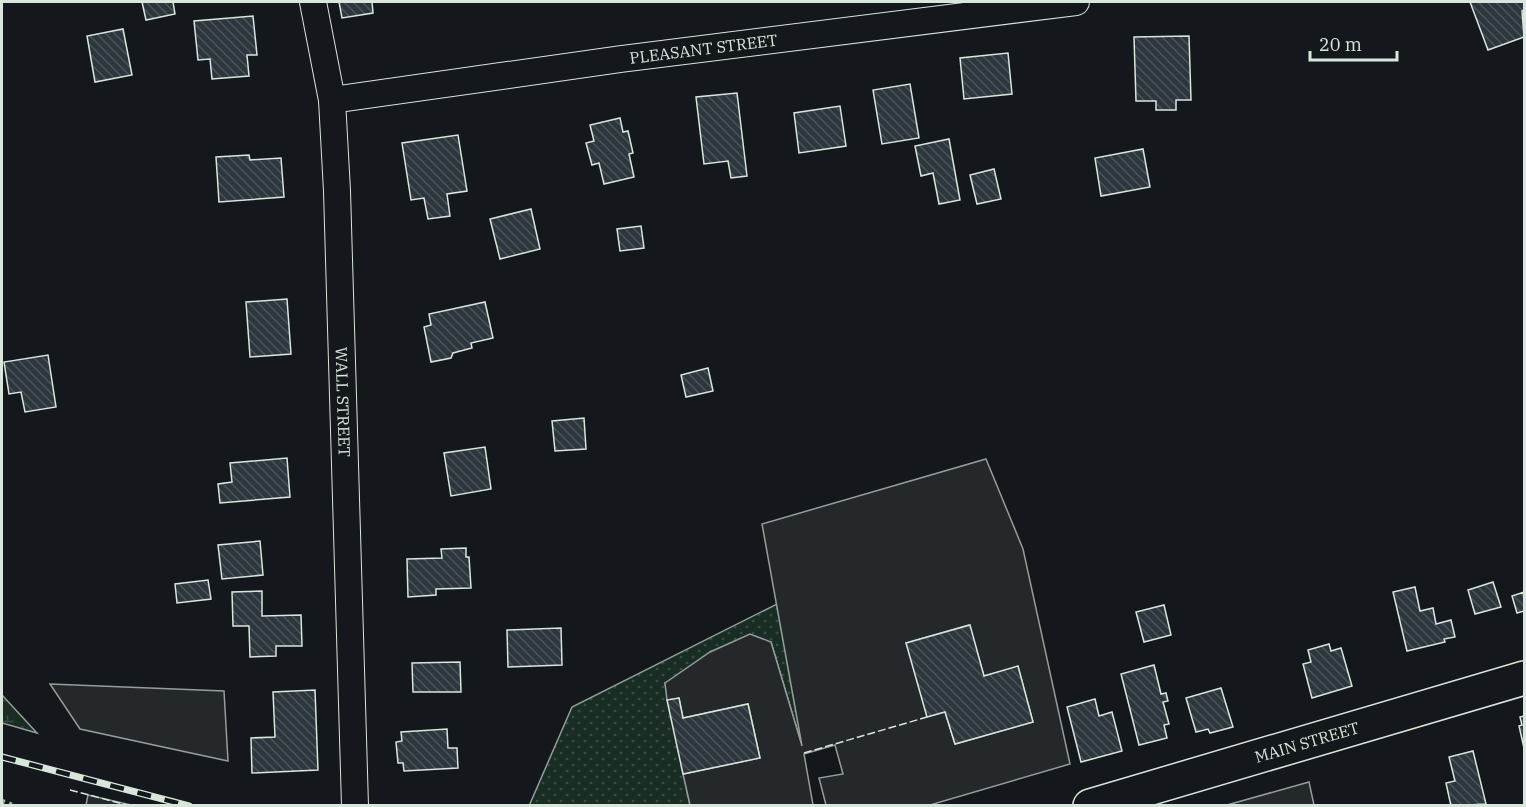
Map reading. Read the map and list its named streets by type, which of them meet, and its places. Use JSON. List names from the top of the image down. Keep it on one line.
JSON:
{"streets":{"main road":["MAIN STREET"],"street":["PLEASANT STREET","WALL STREET"]},"crossings":[["PLEASANT STREET","WALL STREET"]],"scale_bar":"20 m"}
